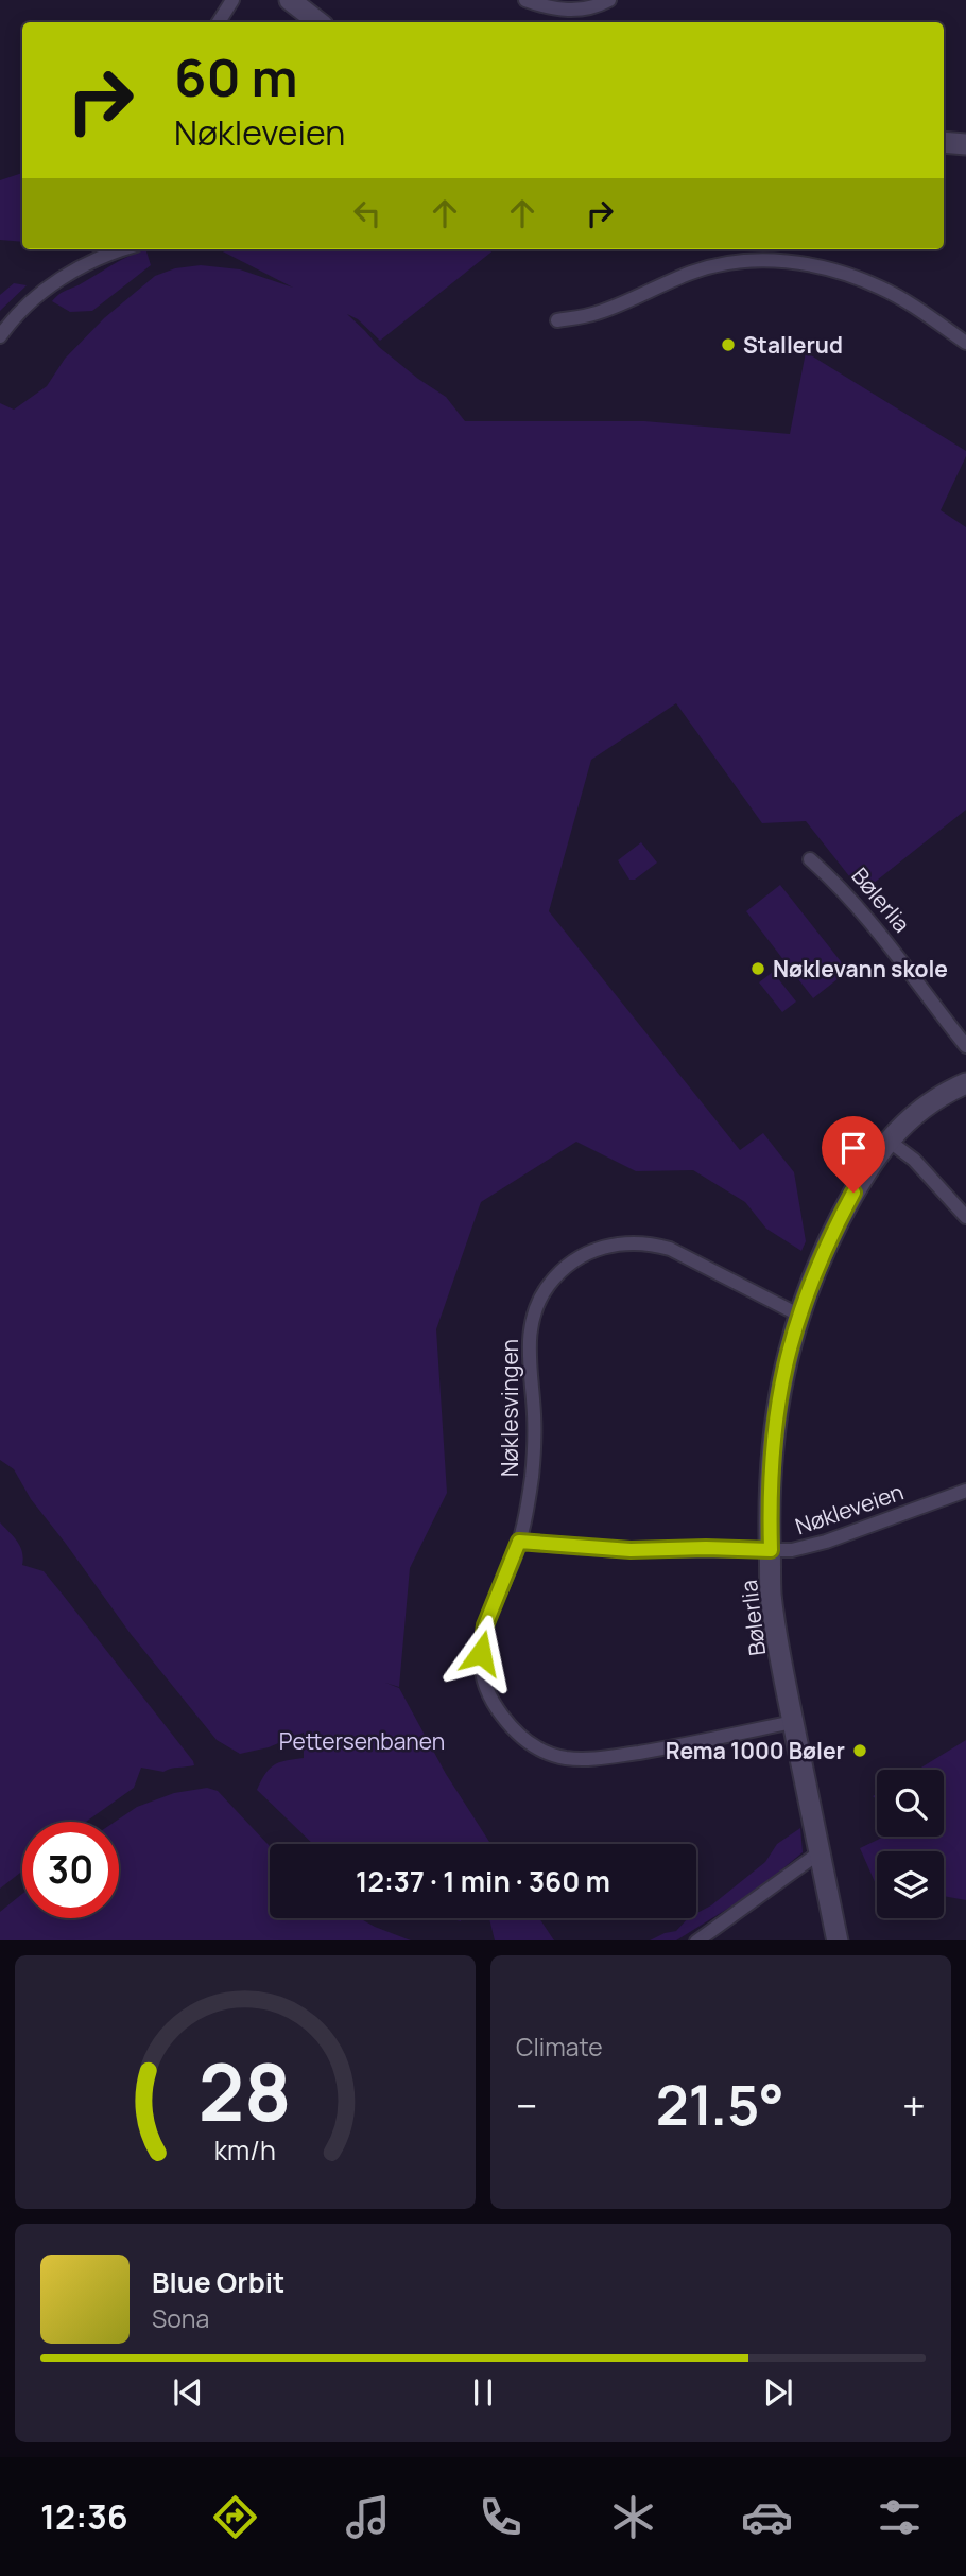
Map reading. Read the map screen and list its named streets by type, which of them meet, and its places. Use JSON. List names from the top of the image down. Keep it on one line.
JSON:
{"streets":{"street":["Bølerlia","Nøklesvingen","Nøkleveien"]},"crossings":[["Bølerlia","Nøklesvingen"],["Bølerlia","Nøkleveien"],["Nøklesvingen","Nøkleveien"]],"parks":["Pettersenbanen"],"places":["Stallerud","Nøklevann skole","Rema 1000 Bøler"],"page":{"turn":["60 m","Nøkleveien"],"limit":"30","trip":"12:37 · 1 min · 360 m","tile":"Climate","heat":["−","21.5°","+"],"song":["Blue Orbit","Sona"],"tabs":"12:36","gauge":["28","km/h"]}}
